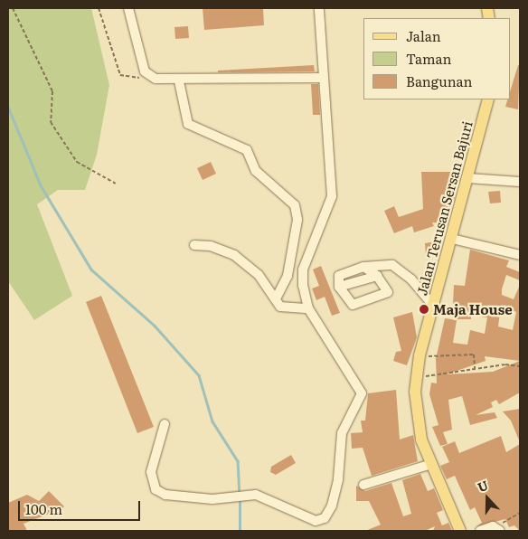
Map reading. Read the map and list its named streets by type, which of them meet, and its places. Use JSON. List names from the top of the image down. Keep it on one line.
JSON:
{"streets":{"main road":["Jalan Terusan Sersan Bajuri"]},"places":["Maja House"],"legend":["Jalan","Taman","Bangunan"],"scale_bar":"100 m","north":"top"}
